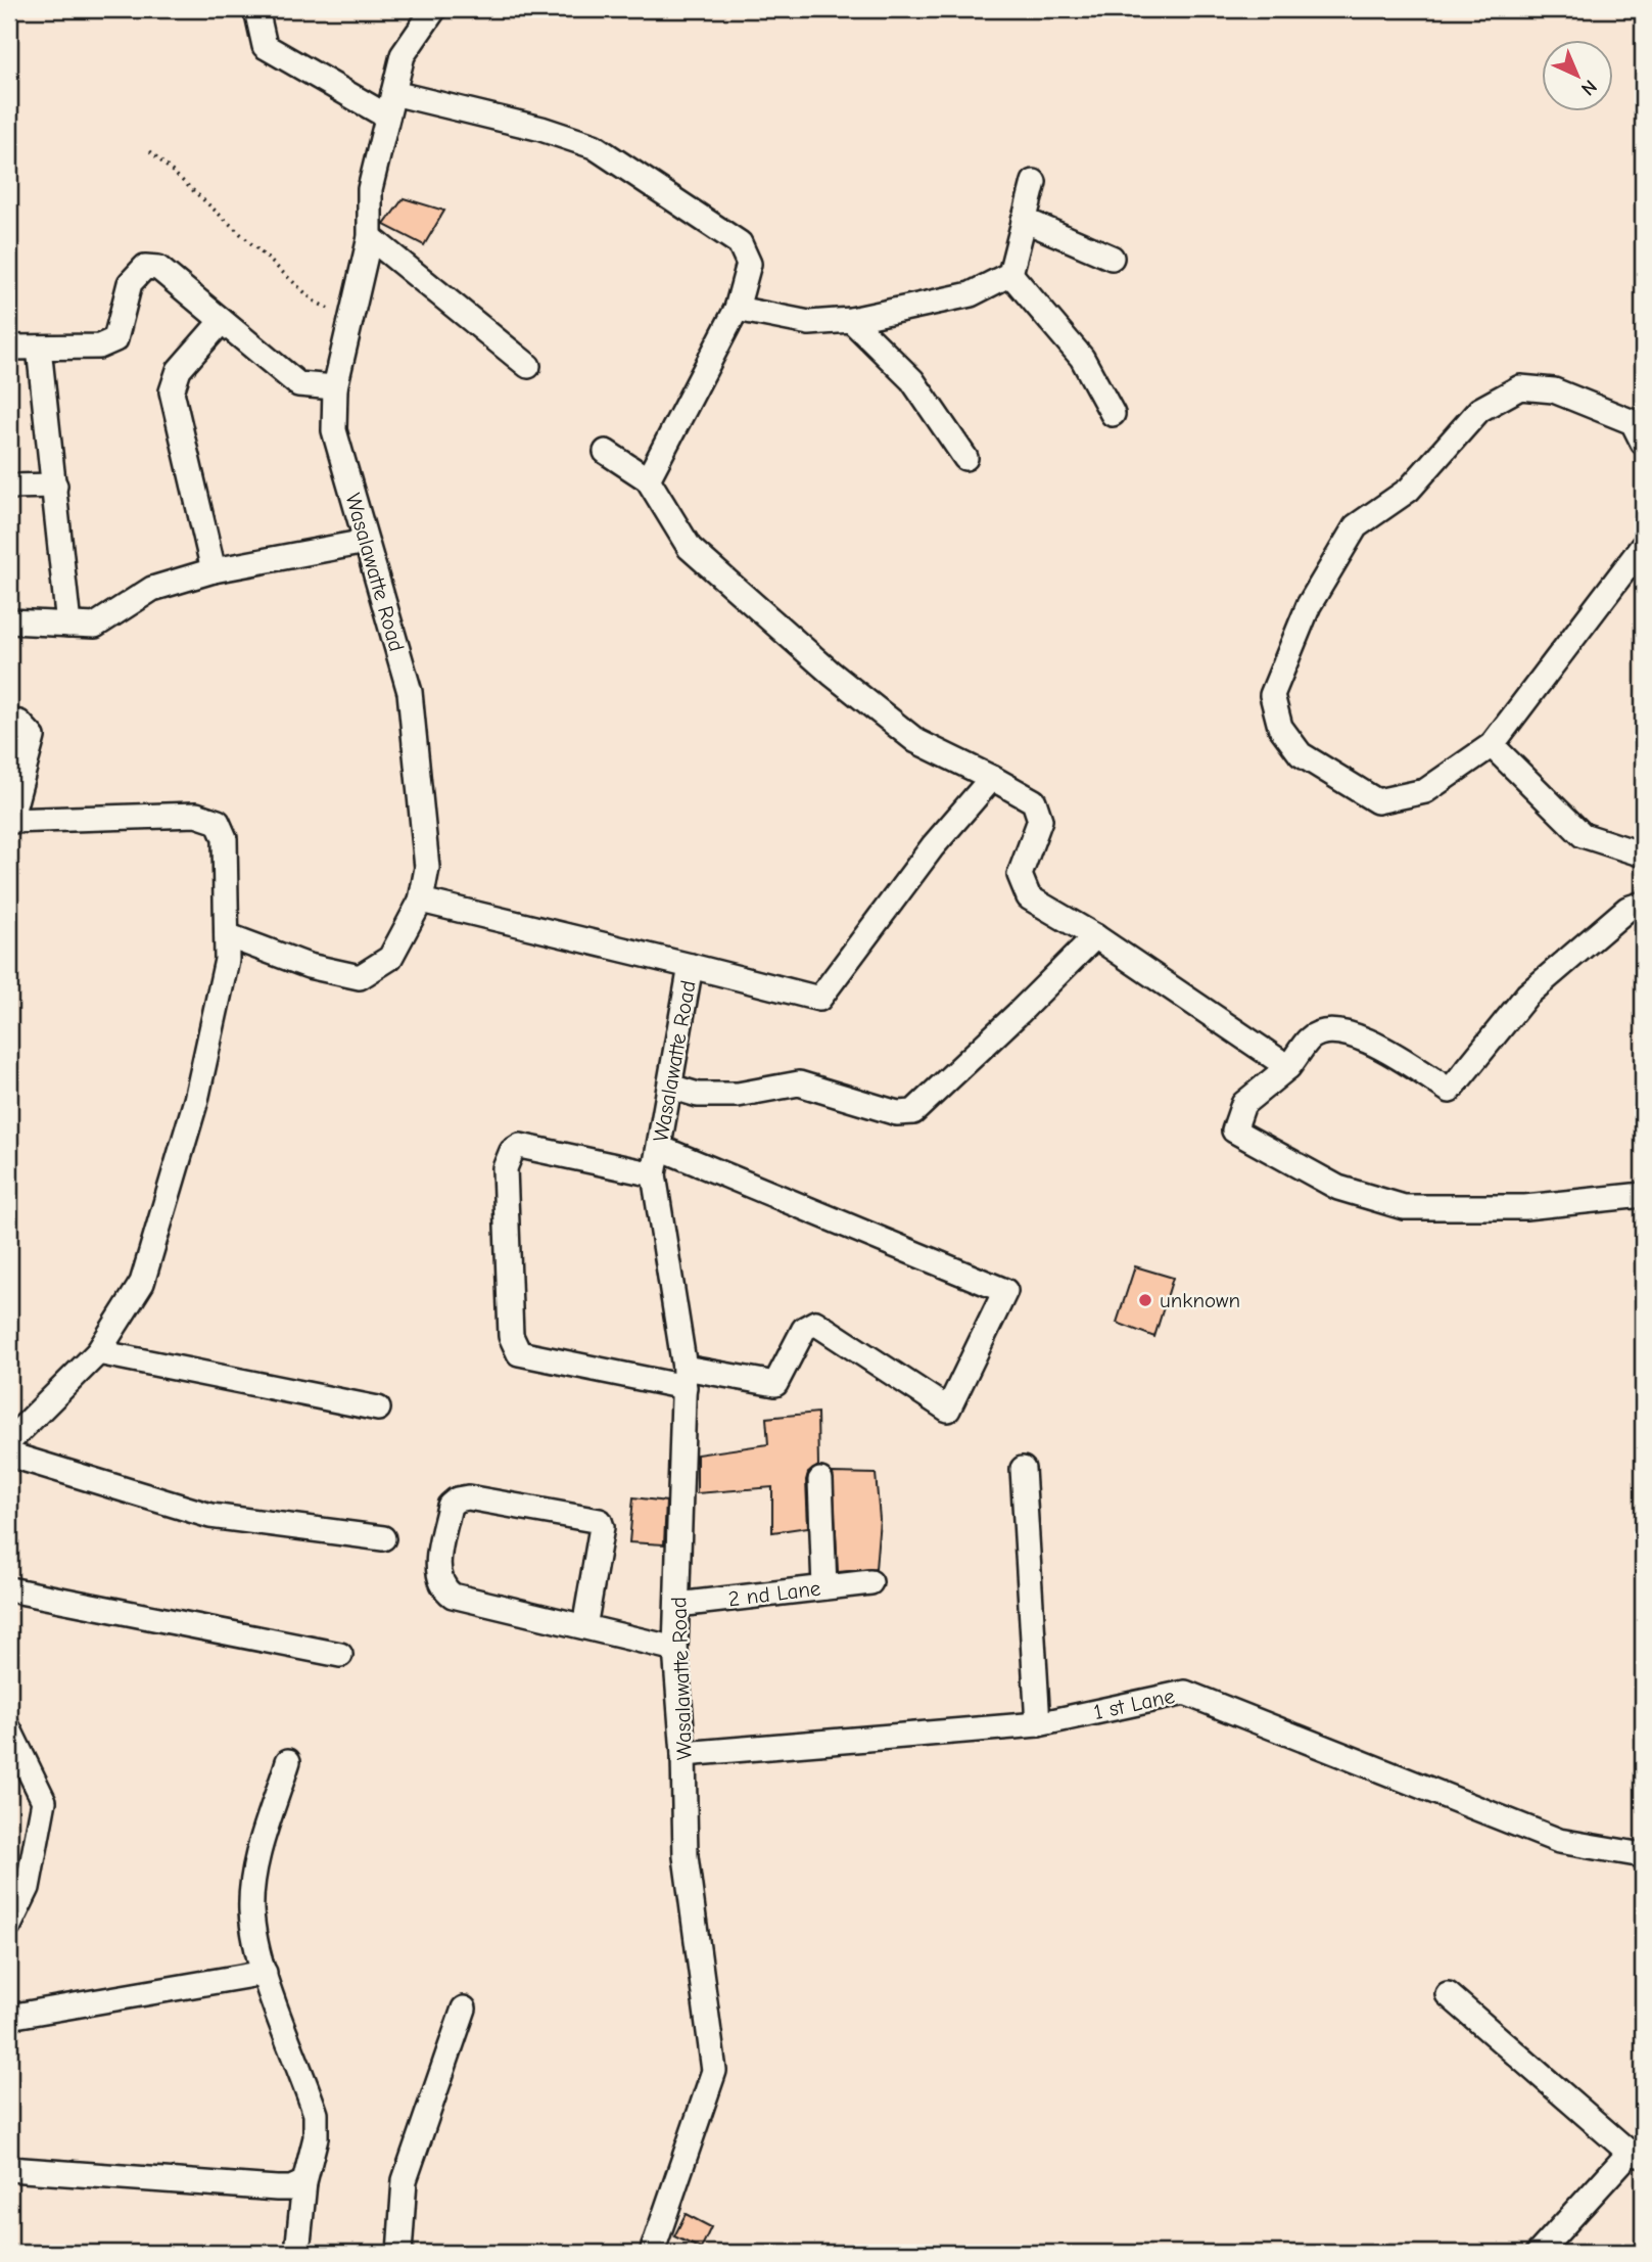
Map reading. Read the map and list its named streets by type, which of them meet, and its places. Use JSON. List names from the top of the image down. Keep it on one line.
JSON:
{"streets":{"street":["Wasalawatte Road","2 nd Lane","1 st Lane"]},"crossings":[["Wasalawatte Road","2 nd Lane"],["Wasalawatte Road","1 st Lane"]],"places":["unknown"],"north":"bottom right"}
